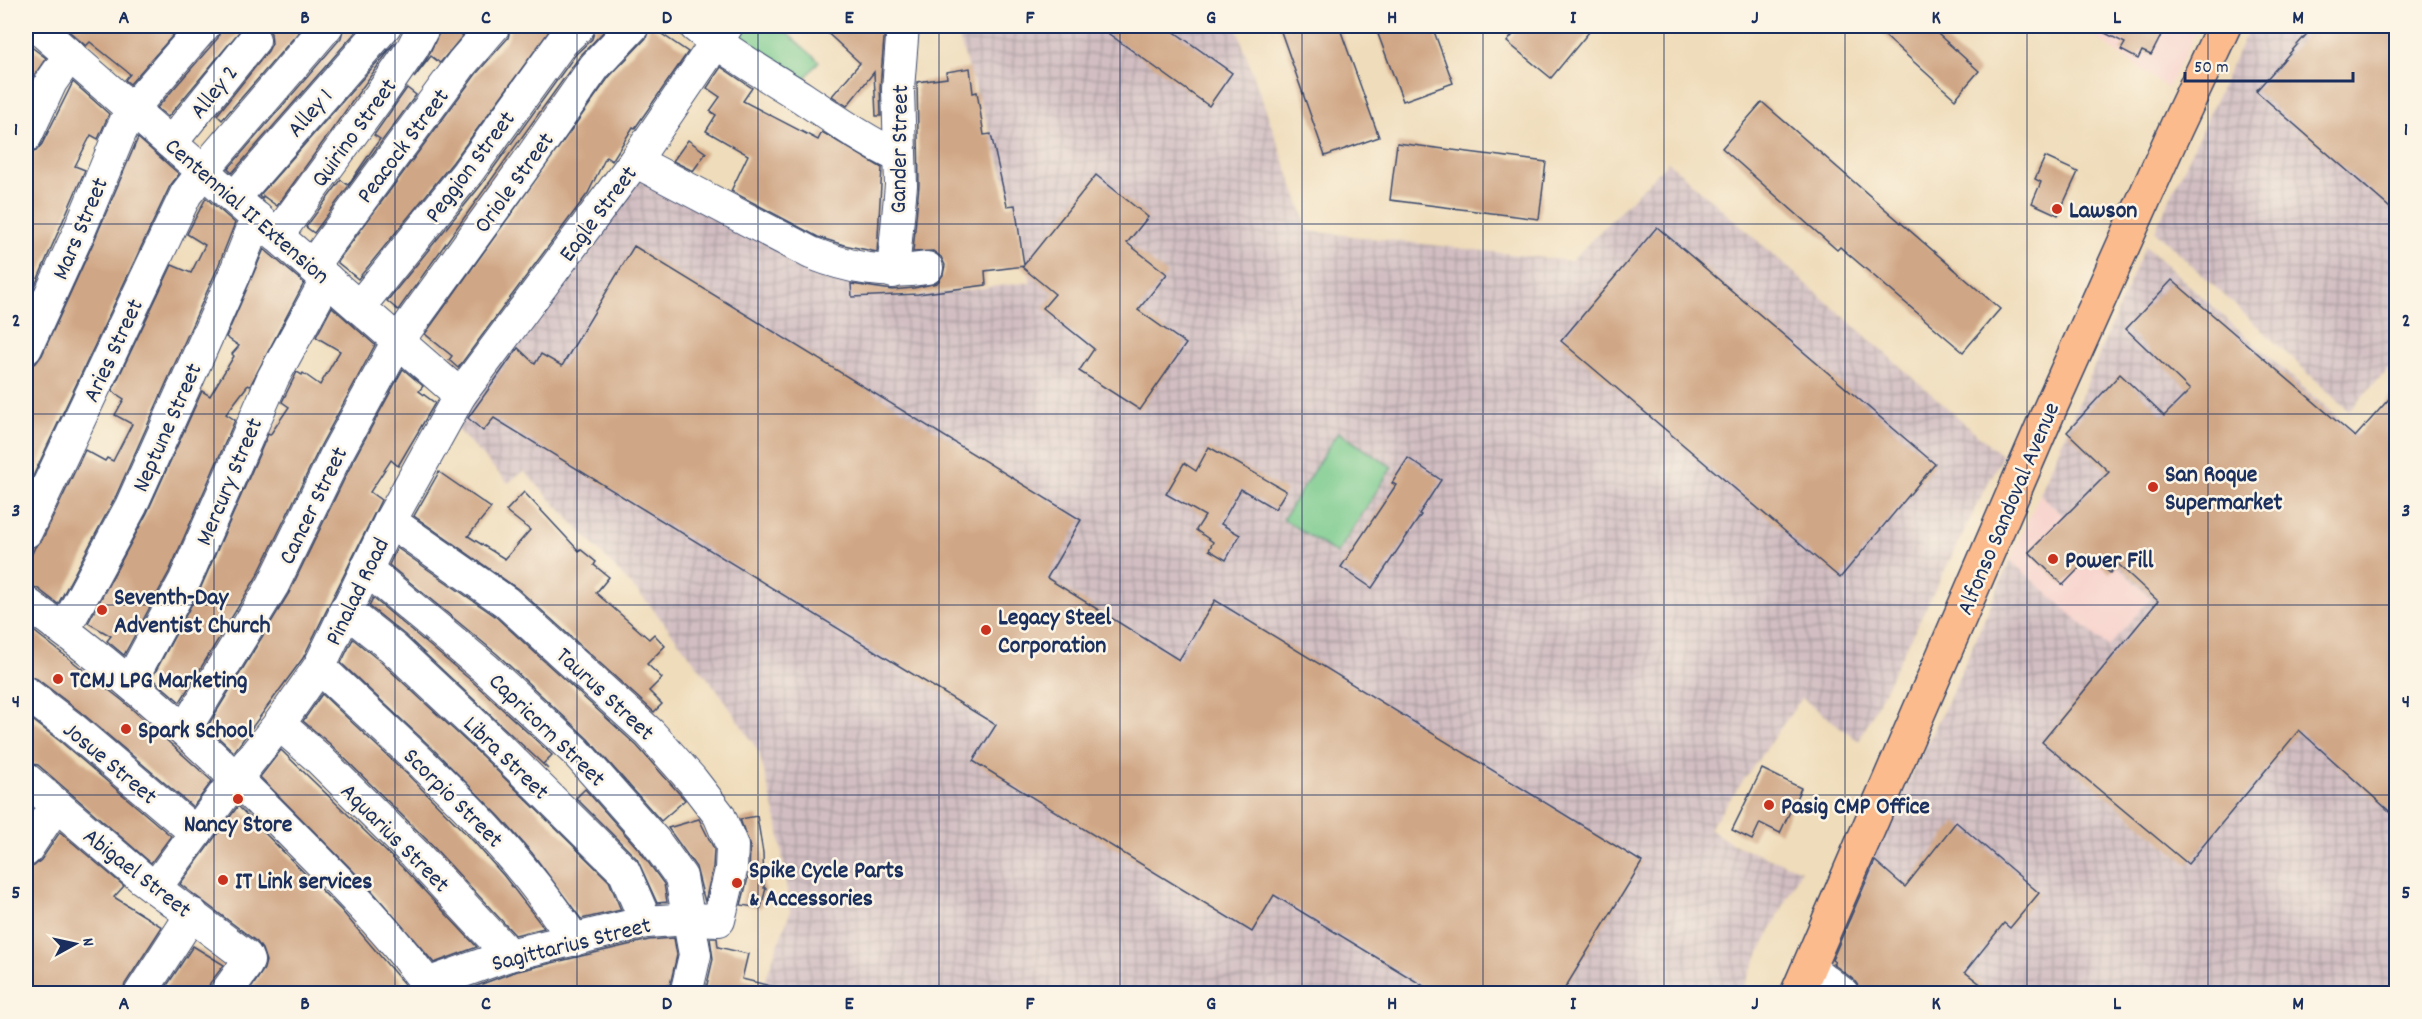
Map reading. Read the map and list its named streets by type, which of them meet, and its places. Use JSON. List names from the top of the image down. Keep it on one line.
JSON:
{"streets":{"main road":["Alfonso Sandoval Avenue"],"street":["Alley 2","Alley 1","Quirino Street","Peacock Street","Gander Street","Peggion Street","Oriole Street","Centennial II Extension","Eagle Street","Mars Street","Aries Street","Neptune Street","Mercury Street","Cancer Street","Pinalad Road","Taurus Street","Capricorn Street","Libra Street","Josue Street","Scorpio Street","Aquarius Street","Abigael Street","Sagittarius Street"]},"crossings":[["Alley 2","Centennial II Extension"],["Alley 1","Centennial II Extension"],["Quirino Street","Centennial II Extension"],["Quirino Street","Neptune Street"],["Peacock Street","Centennial II Extension"],["Peacock Street","Mercury Street"],["Peggion Street","Centennial II Extension"],["Oriole Street","Centennial II Extension"],["Oriole Street","Cancer Street"],["Centennial II Extension","Eagle Street"],["Centennial II Extension","Mars Street"],["Centennial II Extension","Aries Street"],["Centennial II Extension","Neptune Street"],["Centennial II Extension","Mercury Street"],["Centennial II Extension","Cancer Street"],["Centennial II Extension","Pinalad Road"],["Eagle Street","Pinalad Road"],["Pinalad Road","Taurus Street"],["Pinalad Road","Capricorn Street"],["Pinalad Road","Libra Street"],["Pinalad Road","Josue Street"],["Pinalad Road","Scorpio Street"],["Pinalad Road","Aquarius Street"],["Pinalad Road","Abigael Street"],["Taurus Street","Capricorn Street"],["Taurus Street","Sagittarius Street"],["Capricorn Street","Sagittarius Street"],["Libra Street","Sagittarius Street"],["Scorpio Street","Sagittarius Street"],["Aquarius Street","Sagittarius Street"]],"places":["Lawson","San Roque Supermarket","Power Fill","Seventh-Day Adventist Church","Legacy Steel Corporation","TCMJ LPG Marketing","Spark School","Nancy Store","Pasig CMP Office","IT Link services","Spike Cycle Parts & Accessories"],"scale_bar":"50 m","north":"right","grid":{"columns":["A","B","C","D","E","F","G","H","I","J","K","L","M"],"rows":["1","2","3","4","5"]}}
